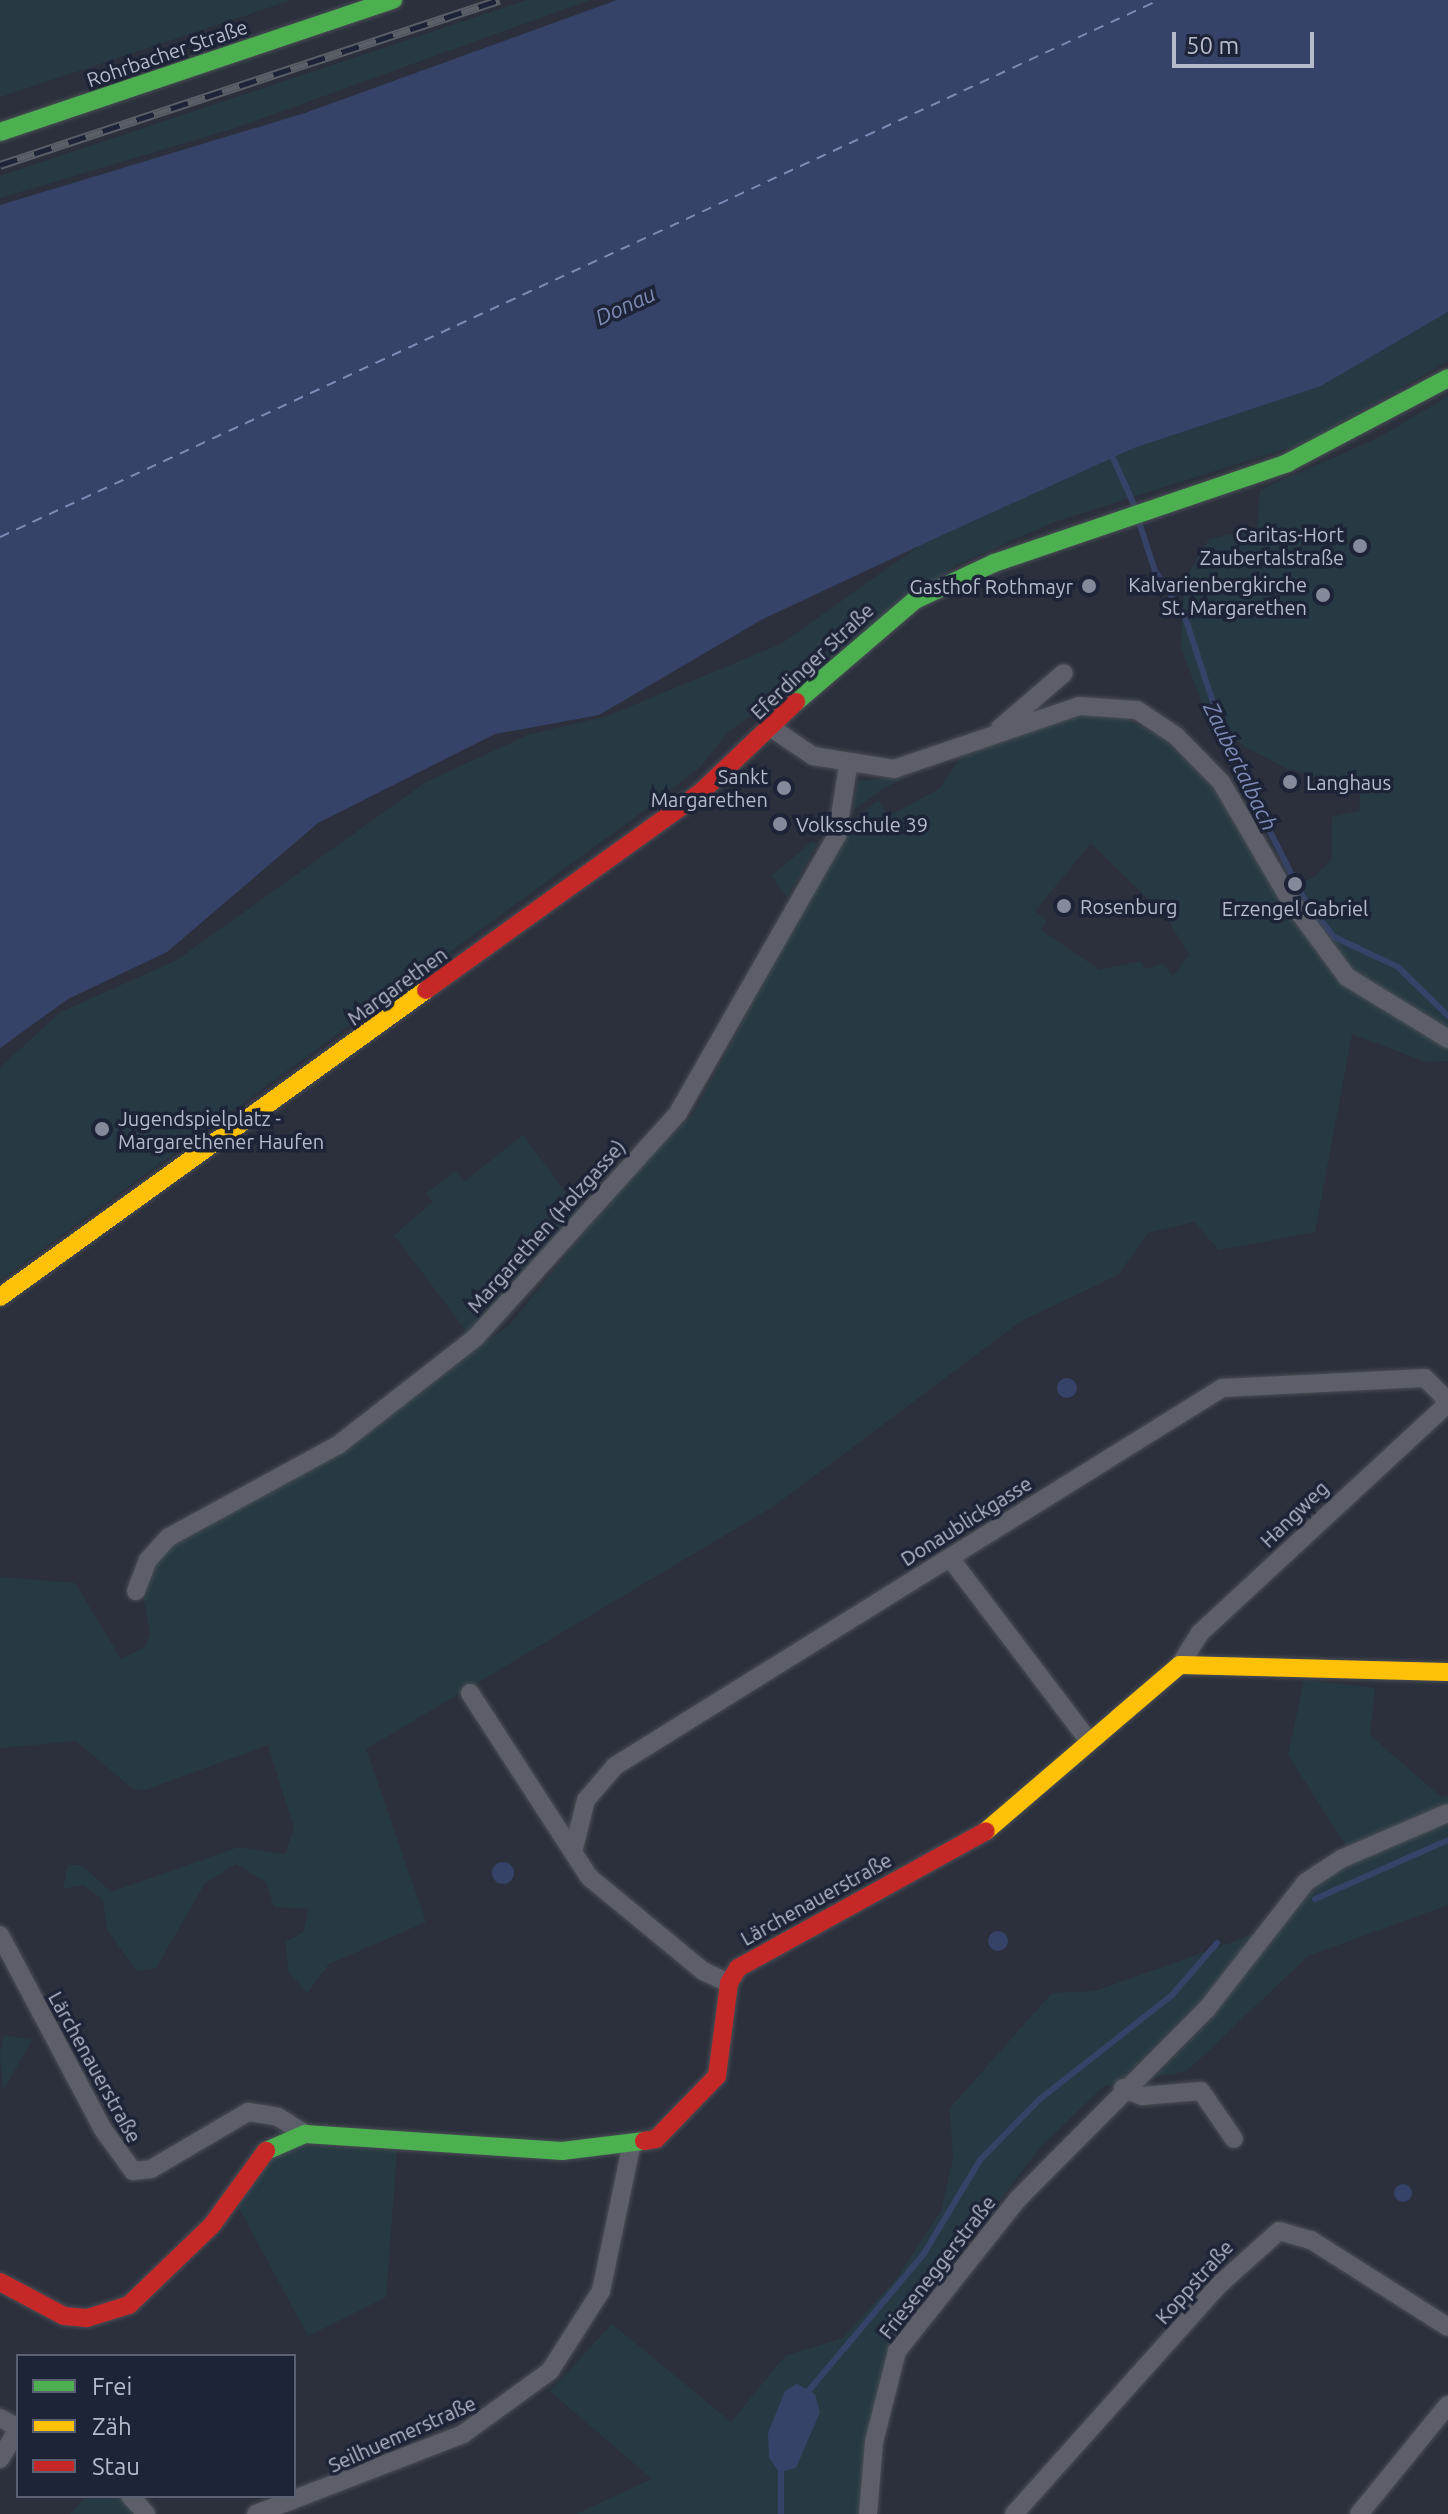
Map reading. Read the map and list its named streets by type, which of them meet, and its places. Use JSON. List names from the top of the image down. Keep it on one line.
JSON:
{"streets":{"main road":["Rohrbacher Straße","Eferdinger Straße","Margarethen","Lärchenauerstraße"],"street":["Margarethen (Holzgasse)","Hangweg","Donaublickgasse","Frieseneggerstraße","Koppstraße","Seilhuemerstraße"]},"crossings":[["Eferdinger Straße","Margarethen"],["Hangweg","Donaublickgasse"],["Hangweg","Lärchenauerstraße"],["Lärchenauerstraße","Seilhuemerstraße"]],"water":["Donau","Zaubertalbach"],"places":["Caritas-Hort Zaubertalstraße","Gasthof Rothmayr","Kalvarienbergkirche St. Margarethen","Langhaus","Sankt Margarethen","Volksschule 39","Erzengel Gabriel","Rosenburg","Jugendspielplatz - Margarethener Haufen"],"legend":["Frei","Zäh","Stau"],"scale_bar":"50 m"}
